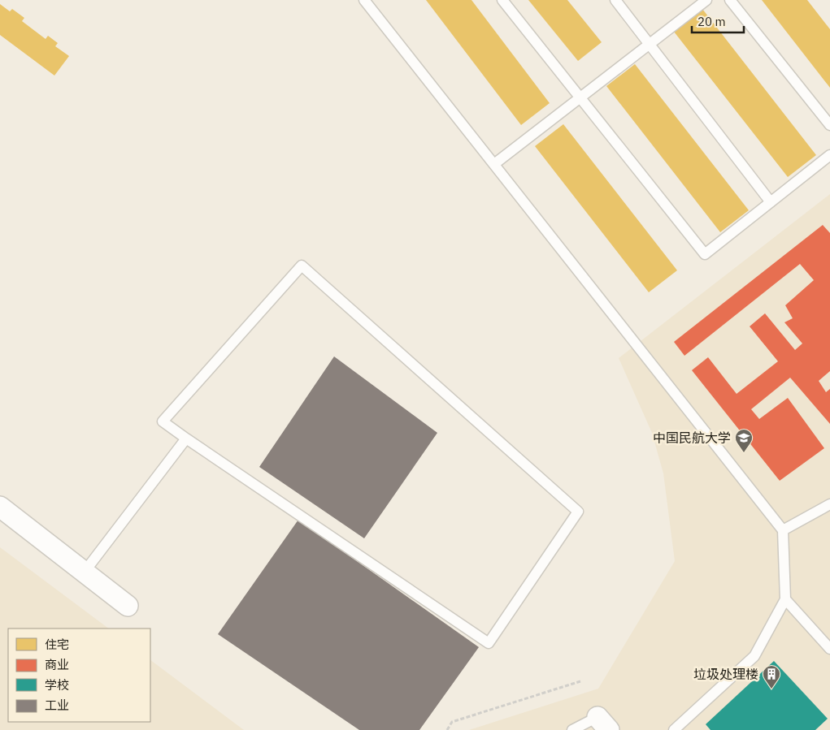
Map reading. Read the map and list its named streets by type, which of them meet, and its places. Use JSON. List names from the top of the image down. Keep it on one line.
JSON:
{"places":{"school or university":["中国民航大学"],"building":["垃圾处理楼"]},"legend":["住宅","商业","学校","工业"],"scale_bar":"20 m"}
